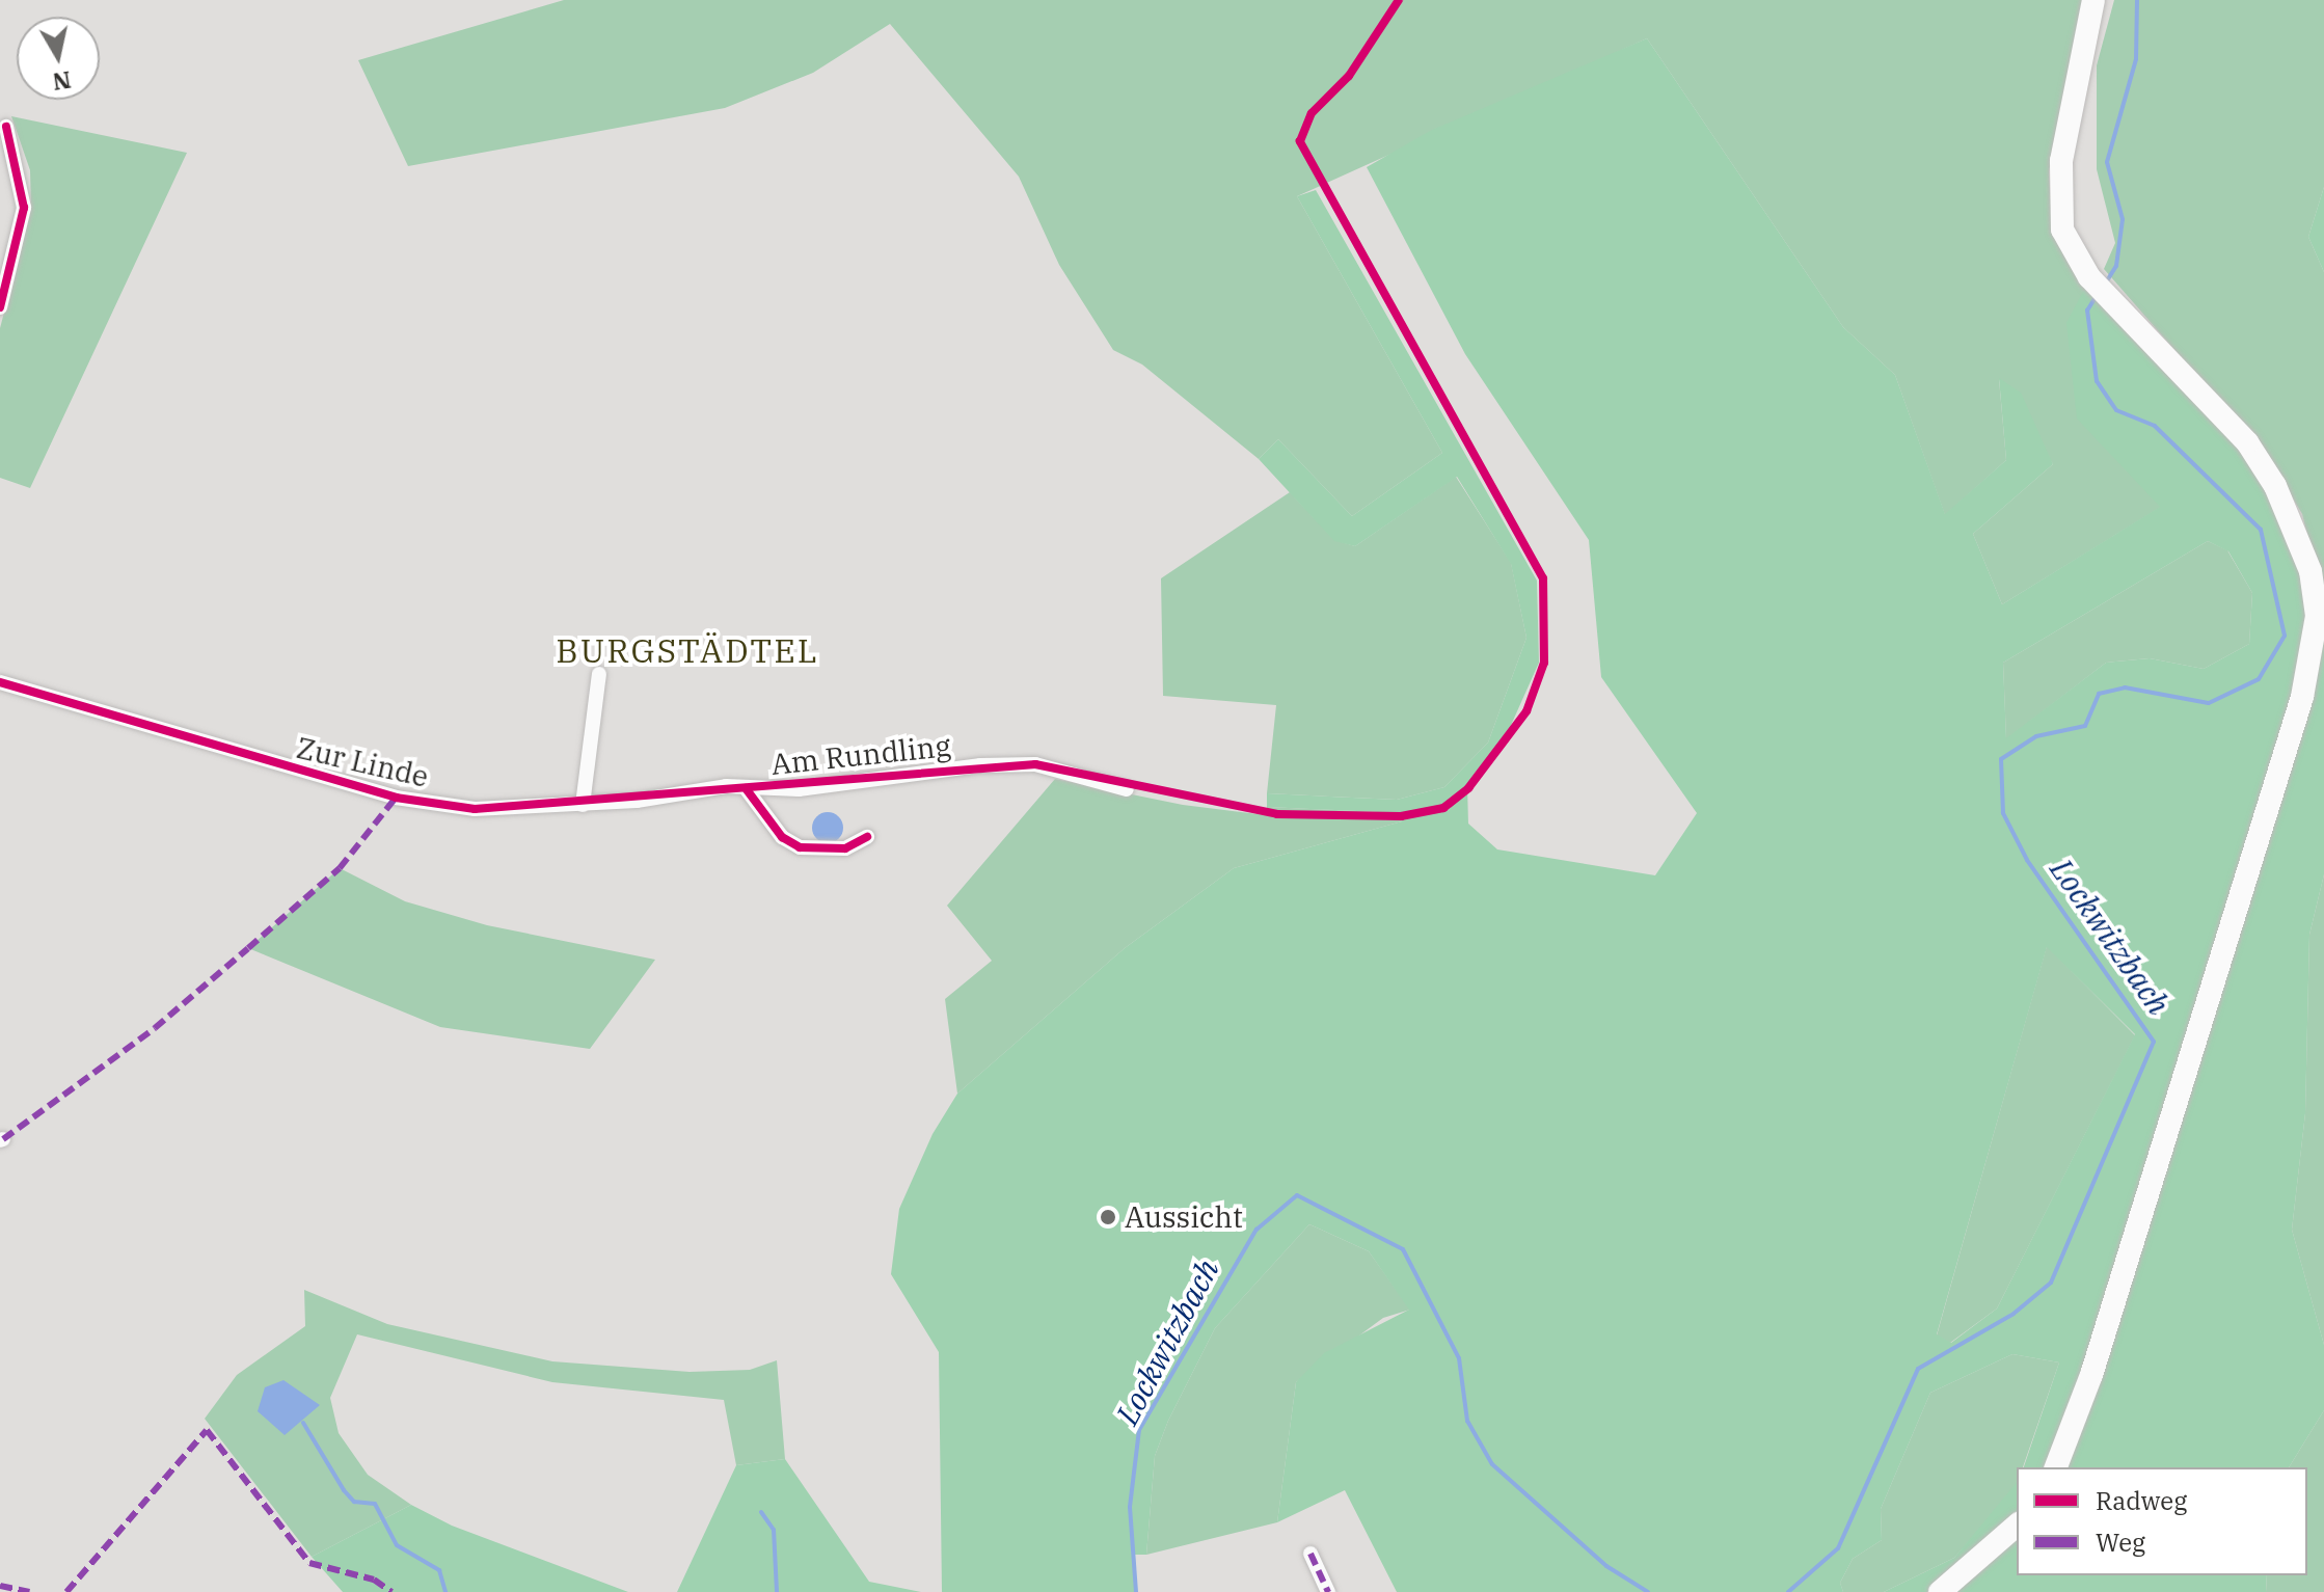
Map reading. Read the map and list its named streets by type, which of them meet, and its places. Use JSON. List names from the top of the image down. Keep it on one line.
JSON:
{"streets":{"street":["Am Rundling","Zur Linde"]},"crossings":[["Am Rundling","Zur Linde"]],"districts":["BURGSTÄDTEL"],"water":["Lockwitzbach"],"places":["Aussicht"],"legend":["Radweg","Weg"],"north":"bottom"}
